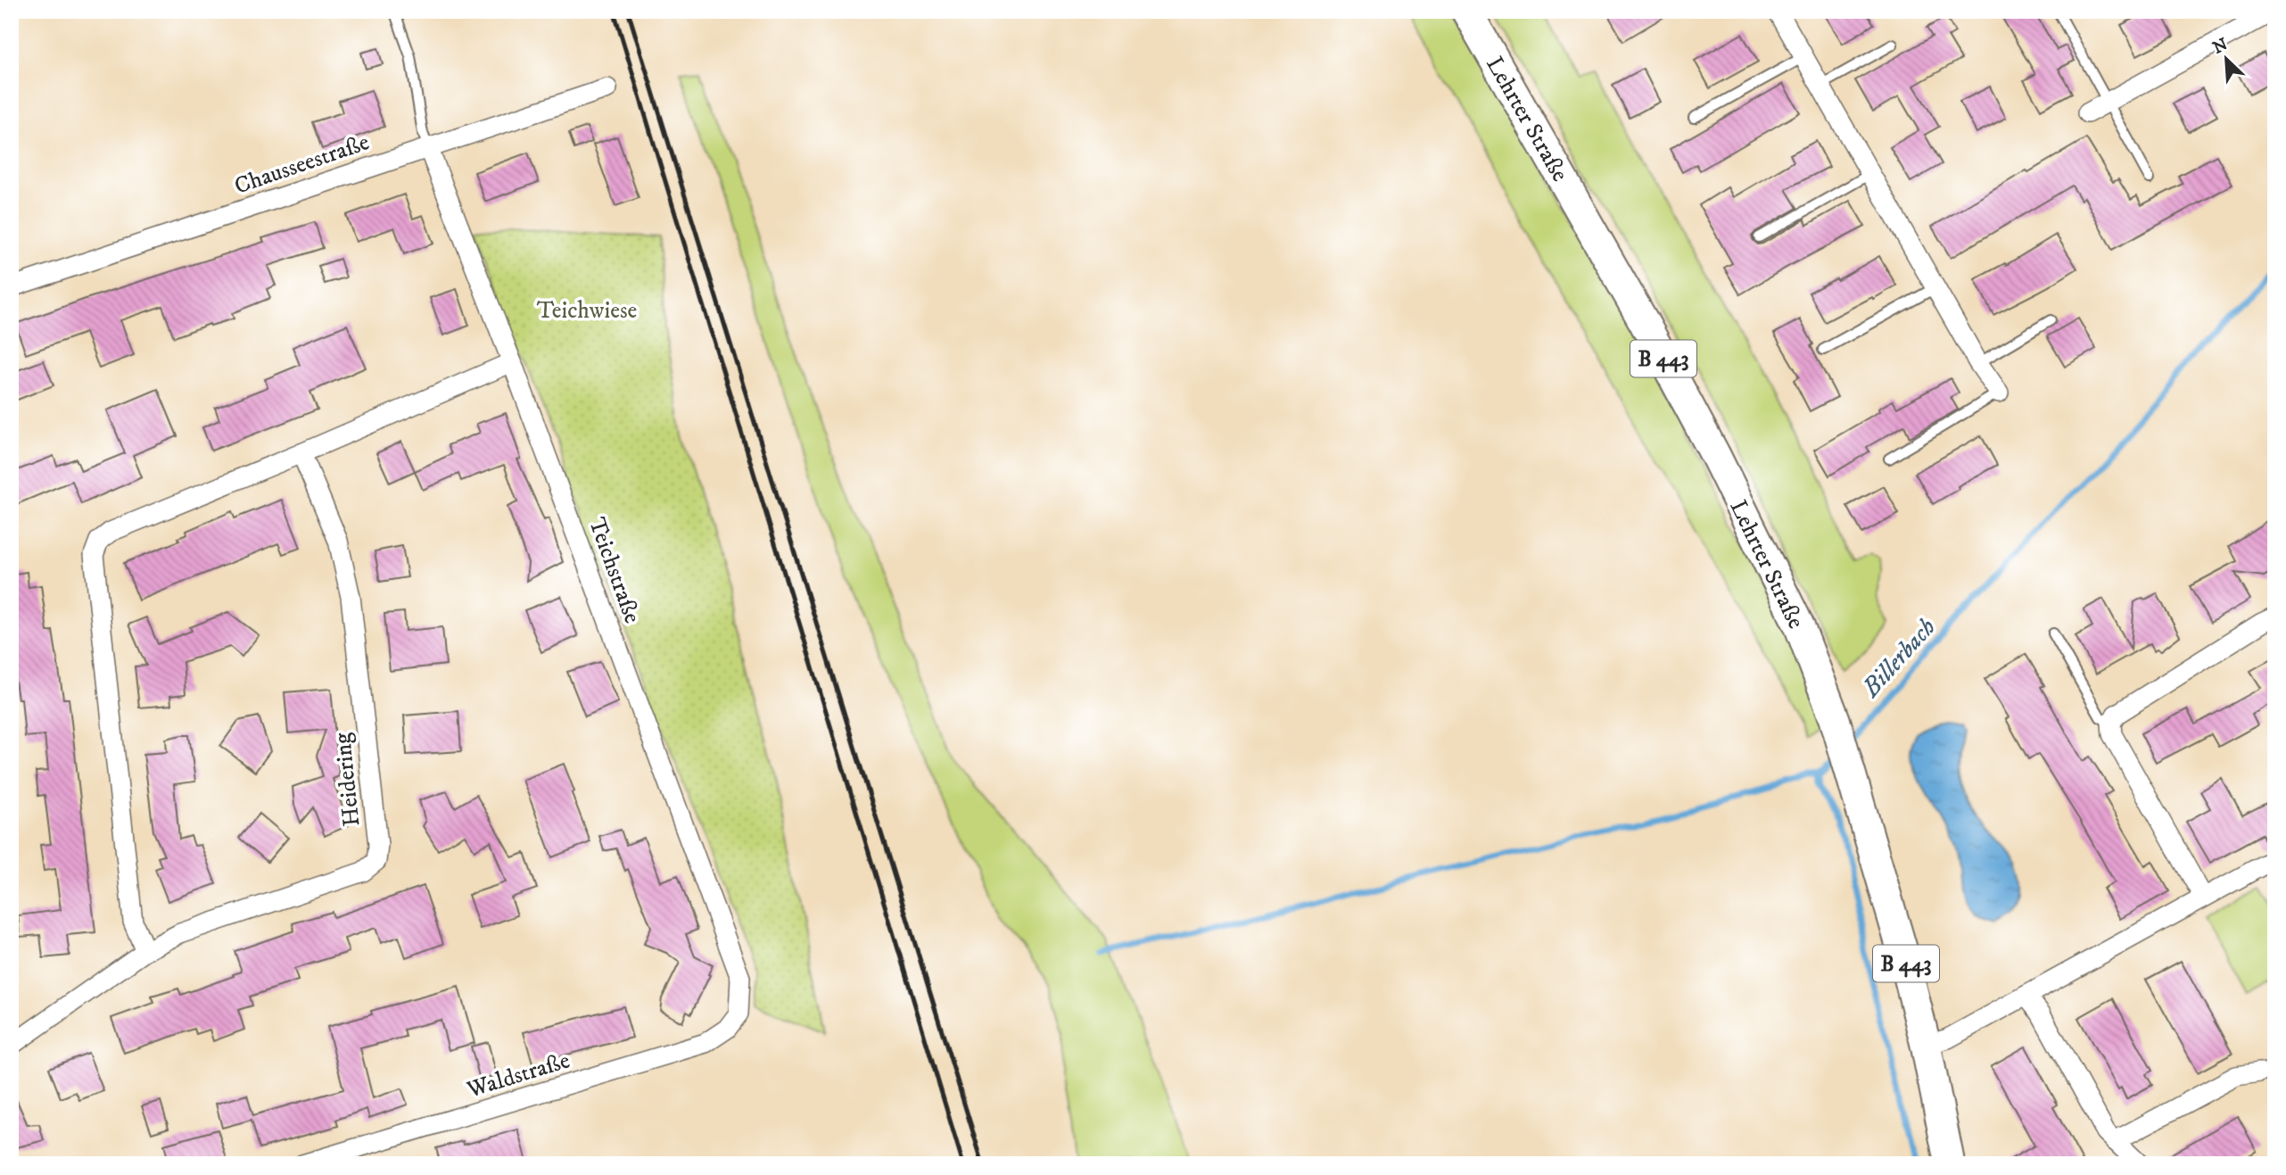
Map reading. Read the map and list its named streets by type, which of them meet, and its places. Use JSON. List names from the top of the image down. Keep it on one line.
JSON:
{"streets":{"main road":["Lehrter Straße","B 443"],"street":["Chausseestraße","Teichstraße","Heidering","Waldstraße"]},"crossings":[["Chausseestraße","Teichstraße"],["Teichstraße","Waldstraße"]],"water":["Billerbach"],"parks":["Teichwiese"],"north":"top left"}
